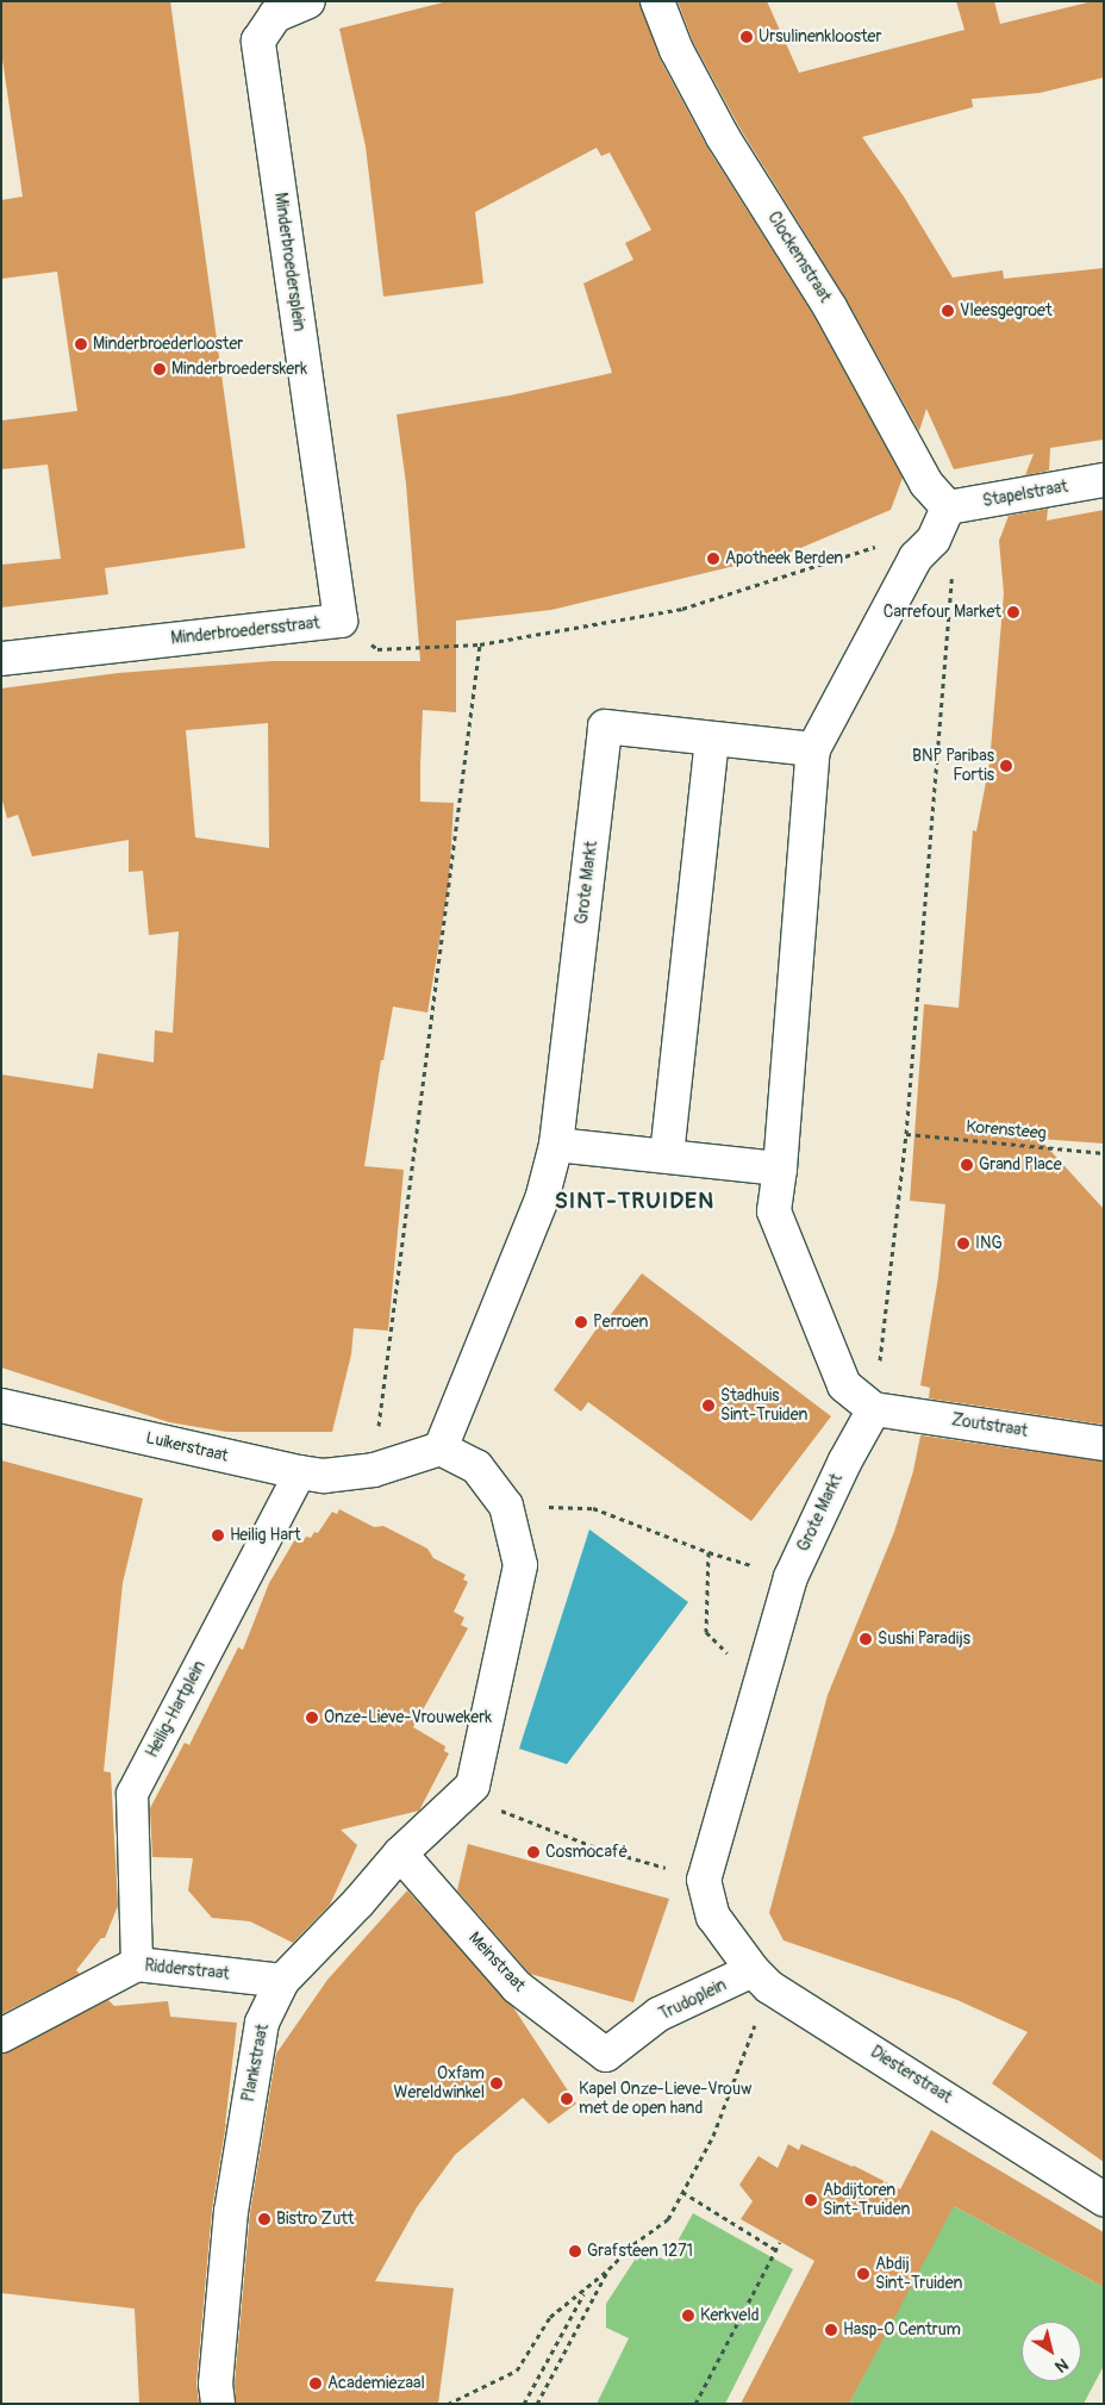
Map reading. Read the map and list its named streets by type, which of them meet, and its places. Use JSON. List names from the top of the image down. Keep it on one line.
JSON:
{"streets":{"street":["Clockemstraat","Minderbroedersplein","Stapelstraat","Minderbroedersstraat","Grote Markt","Zoutstraat","Luikerstraat","Heilig-Hartplein","Meinstraat","Ridderstraat","Trudoplein","Plankstraat","Diesterstraat"],"path":["Korensteeg"]},"crossings":[["Clockemstraat","Stapelstraat"],["Minderbroedersplein","Minderbroedersstraat"],["Grote Markt","Zoutstraat"],["Grote Markt","Luikerstraat"],["Grote Markt","Diesterstraat"],["Luikerstraat","Heilig-Hartplein"],["Heilig-Hartplein","Ridderstraat"],["Meinstraat","Trudoplein"],["Meinstraat","Plankstraat"],["Ridderstraat","Plankstraat"],["Trudoplein","Diesterstraat"]],"districts":["SINT-TRUIDEN"],"places":["Ursulinenklooster","Vleesgegroet","Minderbroederlooster","Minderbroederskerk","Apotheek Berden","Carrefour Market","BNP Paribas Fortis","Grand Place","ING","Perroen","Stadhuis Sint-Truiden","Heilig Hart","Sushi Paradijs","Onze-Lieve-Vrouwekerk","Cosmocafė","Oxfam Wereldwinkel","Kapel Onze-Lieve-Vrouw met de open hand","Abdijtoren Sint-Truiden","Bistro Zutt","Grafsteen 1271","Abdij Sint-Truiden","Kerkveld","Hasp-O Centrum","Academiezaal"],"north":"bottom right"}
